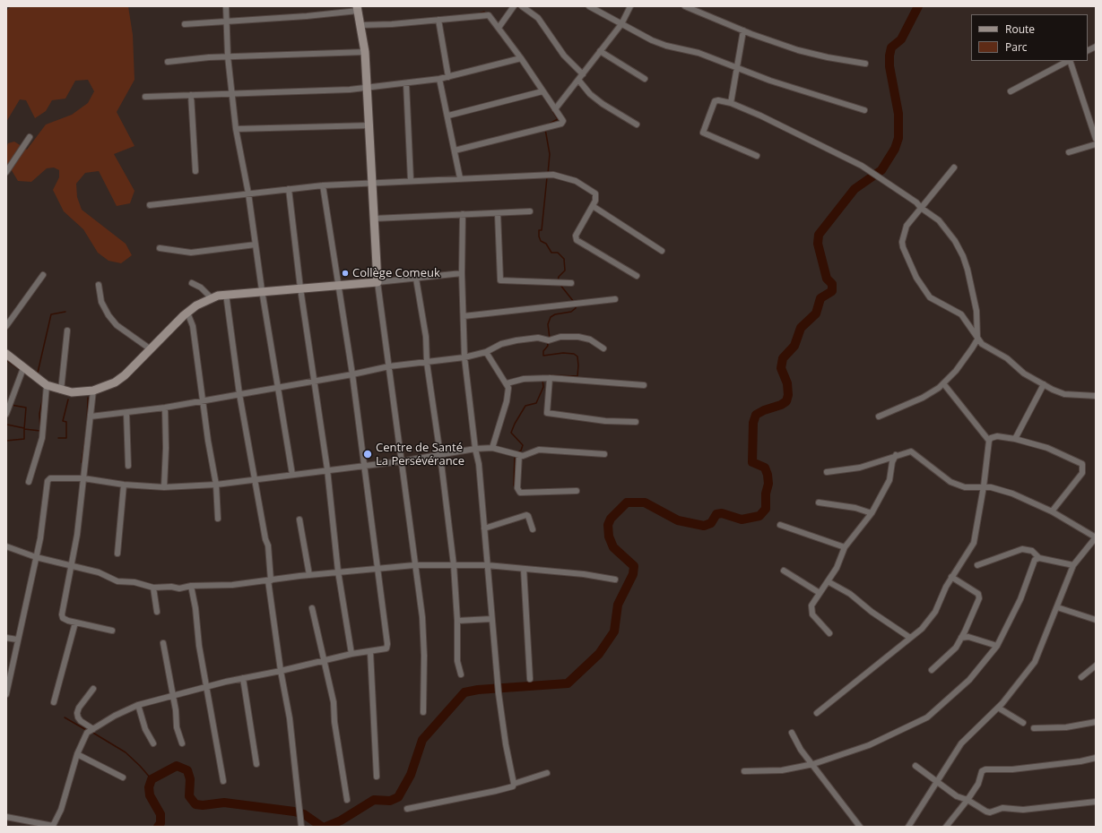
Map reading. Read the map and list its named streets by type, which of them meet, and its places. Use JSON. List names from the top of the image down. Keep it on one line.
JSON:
{"places":["Collège Comeuk","Centre de Santé La Persévérance"],"legend":["Route","Parc"]}
